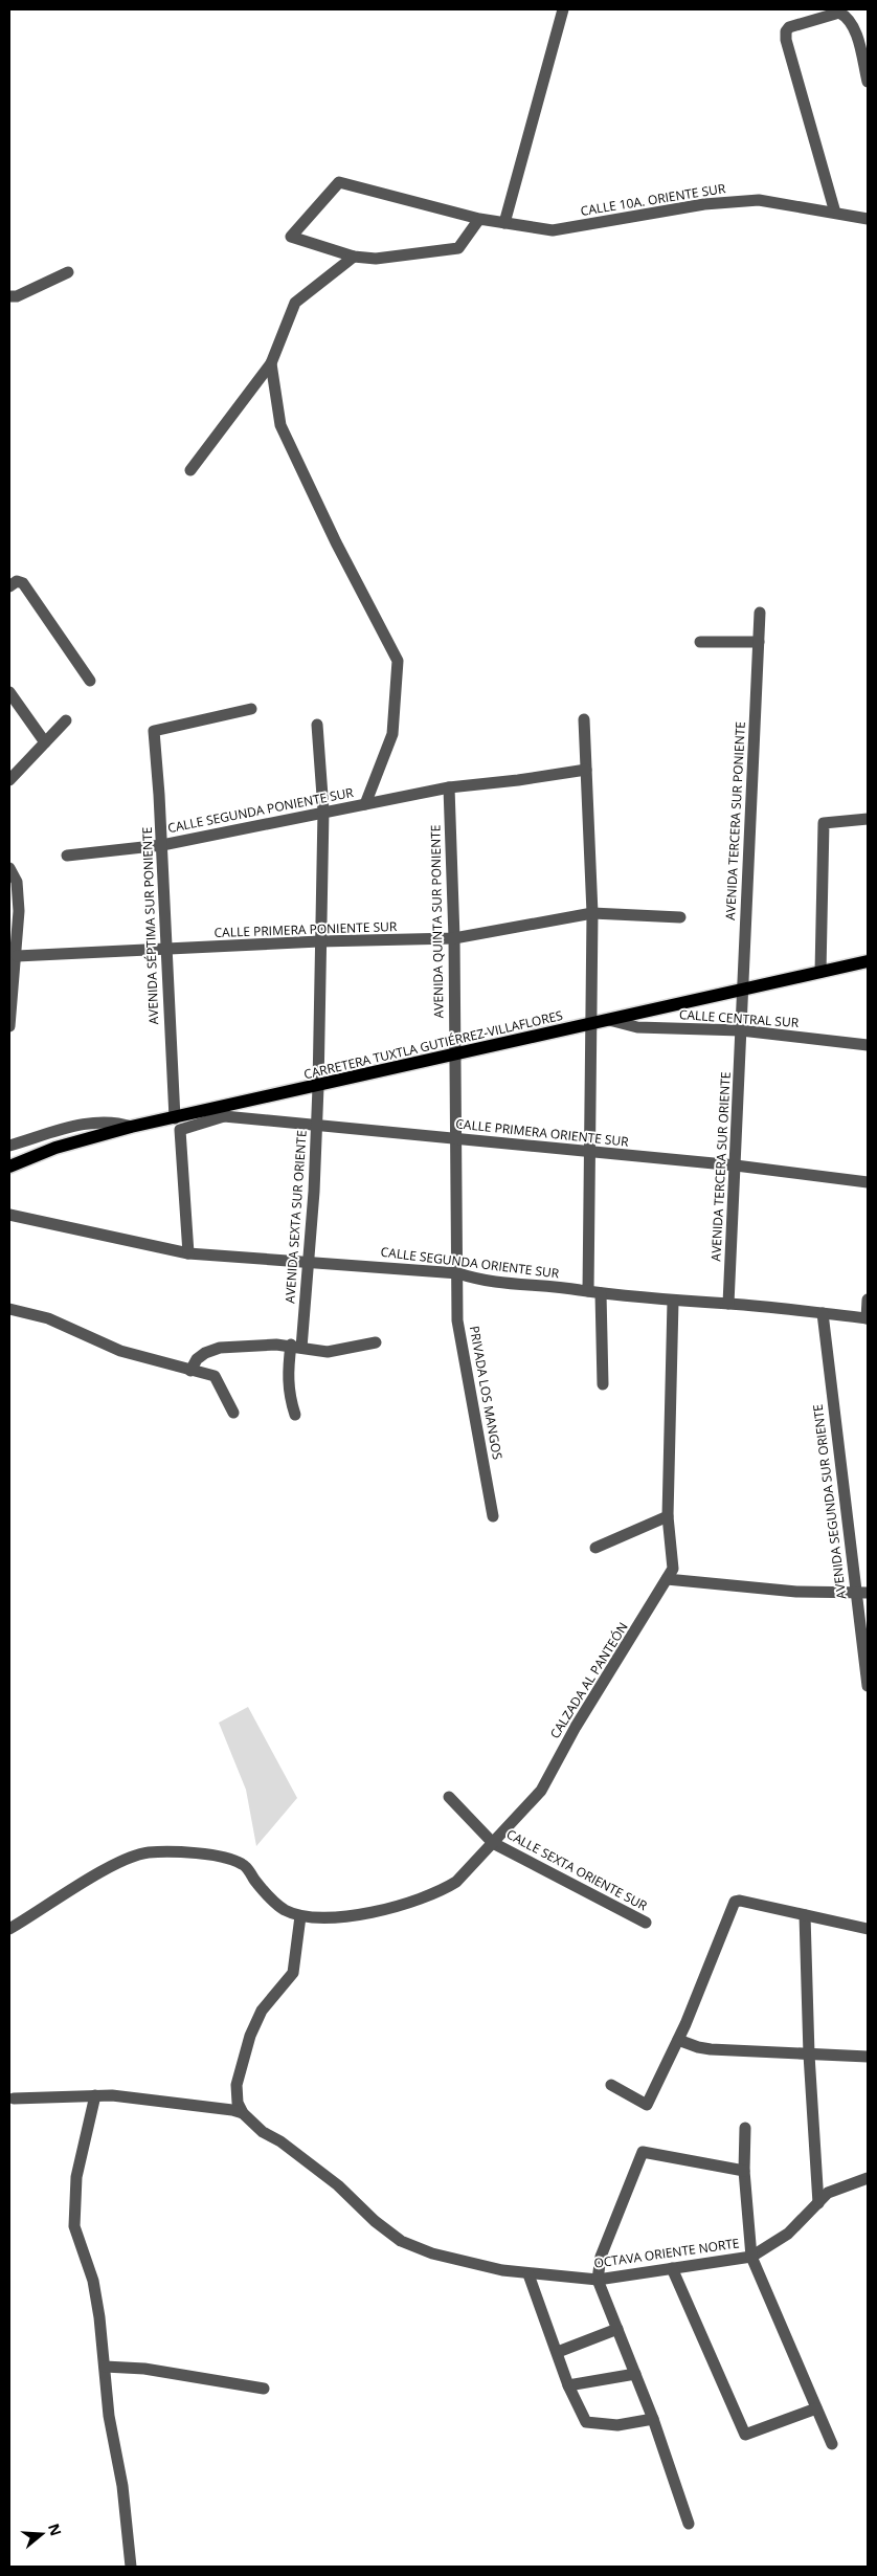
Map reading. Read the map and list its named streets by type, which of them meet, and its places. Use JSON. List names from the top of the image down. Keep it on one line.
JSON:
{"streets":{"main road":["CARRETERA TUXTLA GUTIÉRREZ-VILLAFLORES"],"street":["CALLE 10A. ORIENTE SUR","CALLE SEGUNDA PONIENTE SUR","AVENIDA TERCERA SUR PONIENTE","AVENIDA QUINTA SUR PONIENTE","AVENIDA SÉPTIMA SUR PONIENTE","CALLE PRIMERA PONIENTE SUR","CALLE CENTRAL SUR","CALLE PRIMERA ORIENTE SUR","AVENIDA TERCERA SUR ORIENTE","AVENIDA SEXTA SUR ORIENTE","CALLE SEGUNDA ORIENTE SUR","PRIVADA LOS MANGOS","AVENIDA SEGUNDA SUR ORIENTE","CALZADA AL PANTEÓN","CALLE SEXTA ORIENTE SUR","OCTAVA ORIENTE NORTE"]},"crossings":[["CALLE SEGUNDA PONIENTE SUR","AVENIDA QUINTA SUR PONIENTE"],["CALLE SEGUNDA PONIENTE SUR","AVENIDA SÉPTIMA SUR PONIENTE"],["CALLE SEGUNDA PONIENTE SUR","AVENIDA SEXTA SUR ORIENTE"],["AVENIDA TERCERA SUR PONIENTE","CALLE CENTRAL SUR"],["AVENIDA TERCERA SUR PONIENTE","CARRETERA TUXTLA GUTIÉRREZ-VILLAFLORES"],["AVENIDA TERCERA SUR PONIENTE","AVENIDA TERCERA SUR ORIENTE"],["AVENIDA QUINTA SUR PONIENTE","CALLE PRIMERA PONIENTE SUR"],["AVENIDA QUINTA SUR PONIENTE","CARRETERA TUXTLA GUTIÉRREZ-VILLAFLORES"],["AVENIDA QUINTA SUR PONIENTE","CALLE PRIMERA ORIENTE SUR"],["AVENIDA QUINTA SUR PONIENTE","PRIVADA LOS MANGOS"],["AVENIDA SÉPTIMA SUR PONIENTE","CALLE PRIMERA PONIENTE SUR"],["AVENIDA SÉPTIMA SUR PONIENTE","CARRETERA TUXTLA GUTIÉRREZ-VILLAFLORES"],["AVENIDA SÉPTIMA SUR PONIENTE","CALLE SEGUNDA ORIENTE SUR"],["CALLE PRIMERA PONIENTE SUR","AVENIDA SEXTA SUR ORIENTE"],["CALLE CENTRAL SUR","CARRETERA TUXTLA GUTIÉRREZ-VILLAFLORES"],["CALLE CENTRAL SUR","AVENIDA TERCERA SUR ORIENTE"],["CARRETERA TUXTLA GUTIÉRREZ-VILLAFLORES","CALLE PRIMERA ORIENTE SUR"],["CARRETERA TUXTLA GUTIÉRREZ-VILLAFLORES","AVENIDA SEXTA SUR ORIENTE"],["CALLE PRIMERA ORIENTE SUR","AVENIDA TERCERA SUR ORIENTE"],["CALLE PRIMERA ORIENTE SUR","AVENIDA SEXTA SUR ORIENTE"],["CALLE PRIMERA ORIENTE SUR","PRIVADA LOS MANGOS"],["AVENIDA TERCERA SUR ORIENTE","CALLE SEGUNDA ORIENTE SUR"],["AVENIDA SEXTA SUR ORIENTE","CALLE SEGUNDA ORIENTE SUR"],["CALLE SEGUNDA ORIENTE SUR","PRIVADA LOS MANGOS"],["CALLE SEGUNDA ORIENTE SUR","AVENIDA SEGUNDA SUR ORIENTE"],["CALLE SEGUNDA ORIENTE SUR","CALZADA AL PANTEÓN"],["CALZADA AL PANTEÓN","CALLE SEXTA ORIENTE SUR"]],"north":"right"}
